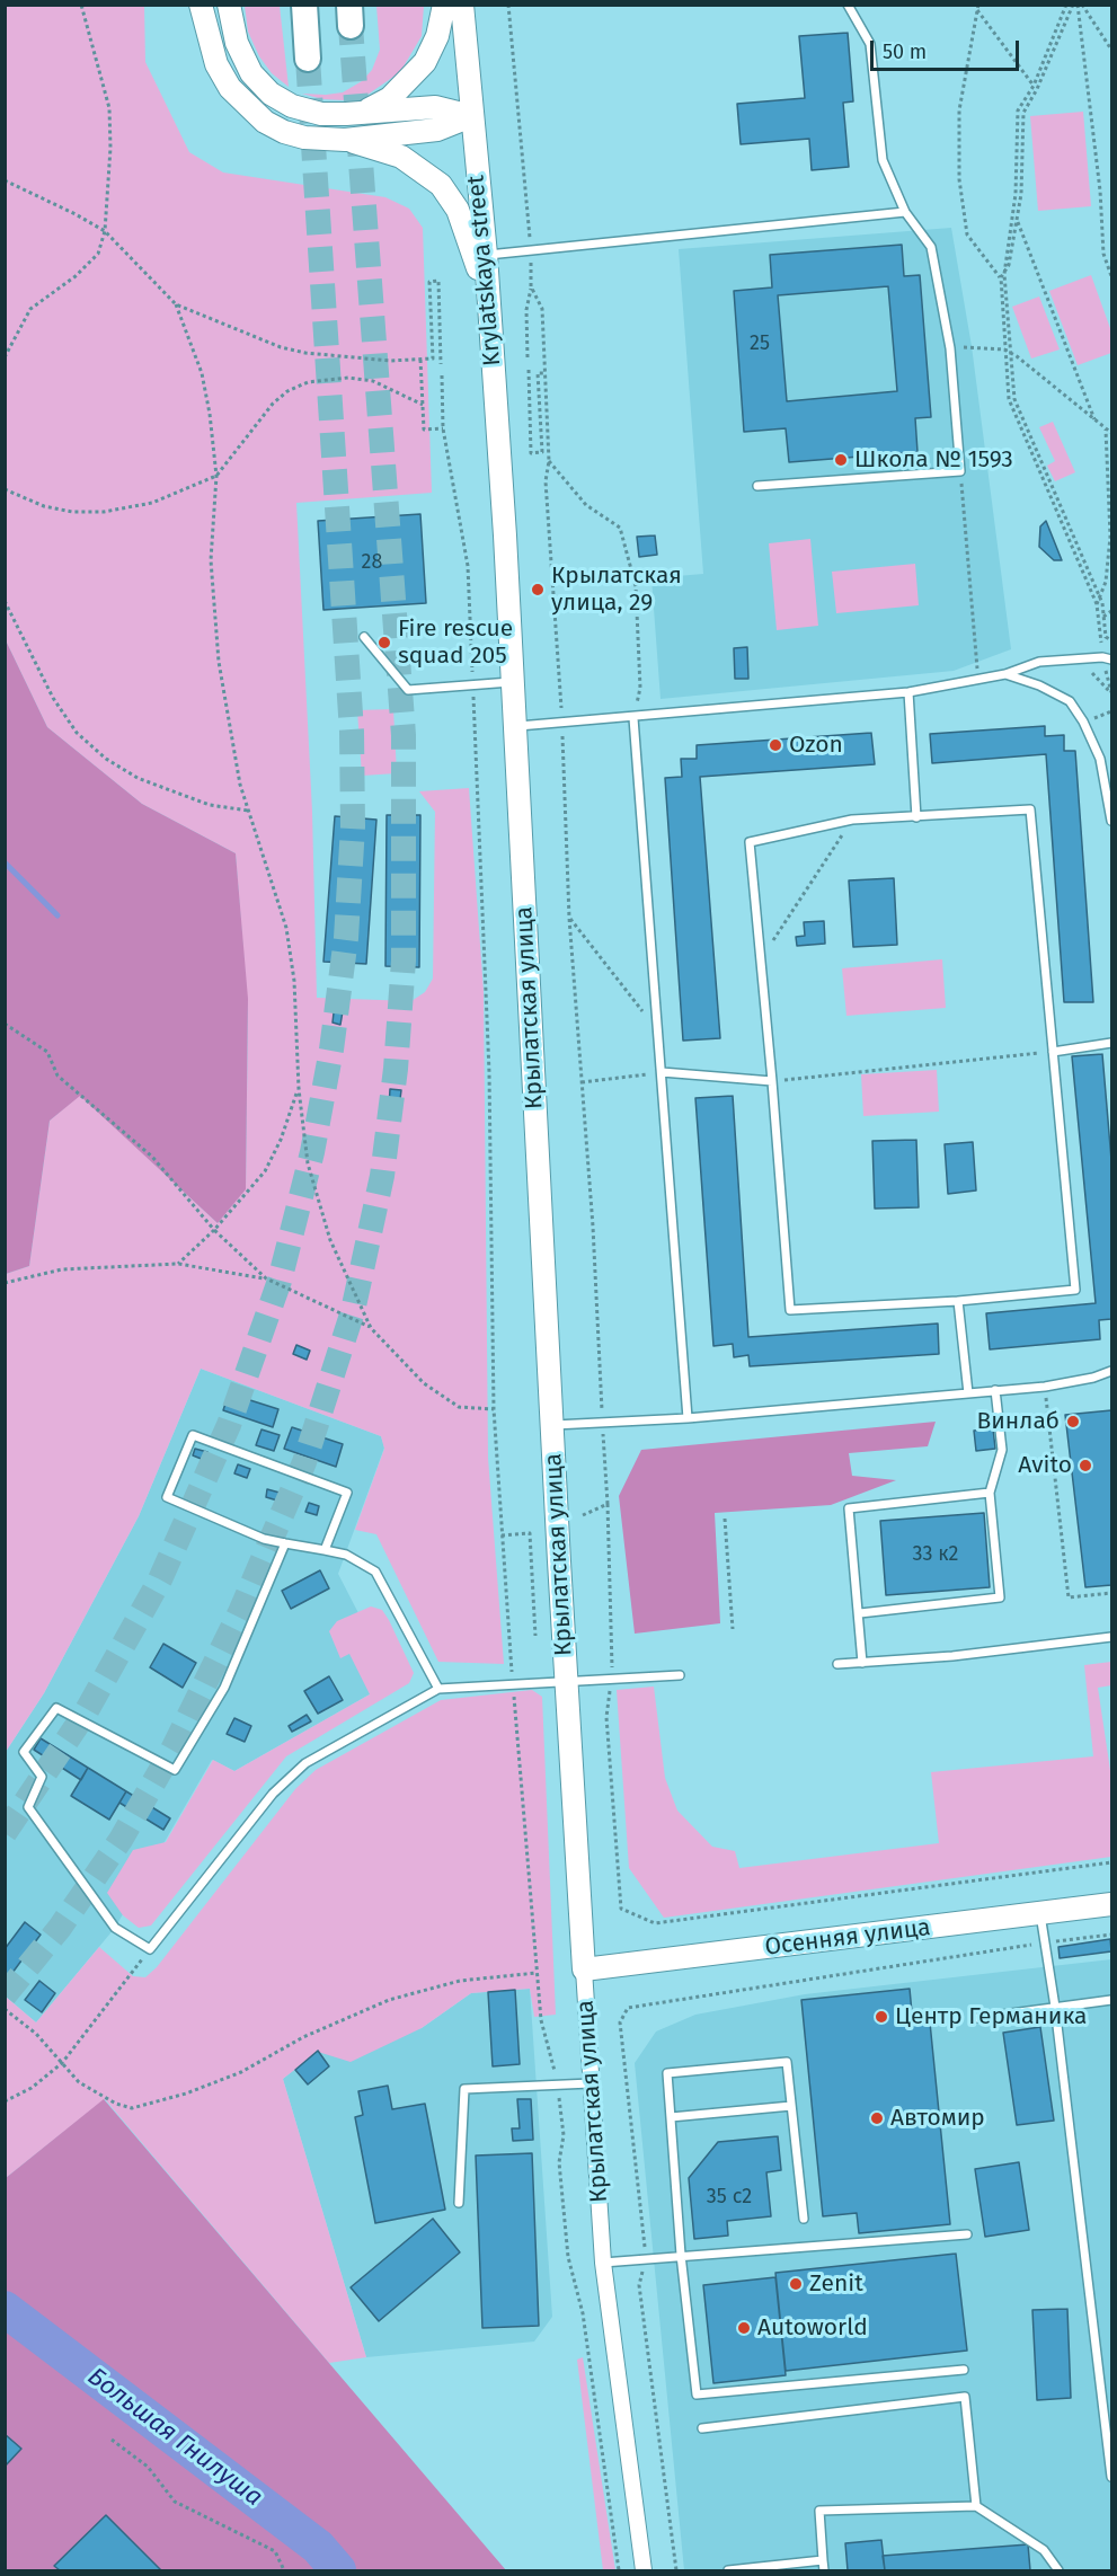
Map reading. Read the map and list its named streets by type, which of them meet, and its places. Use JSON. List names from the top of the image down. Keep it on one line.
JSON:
{"streets":{"main road":["Krylatskaya street","Крылатская улица","Осенняя улица"]},"crossings":[["Krylatskaya street","Крылатская улица"],["Крылатская улица","Осенняя улица"]],"water":["Большая Гнилуша"],"places":["Школа № 1593","Крылатская улица, 29","Fire rescue squad 205","Ozon","Винлаб","Avito","Центр Германика","Автомир","Zenit","Autoworld"],"house_numbers":["25","28","33 к2","35 с2"],"scale_bar":"50 m"}
